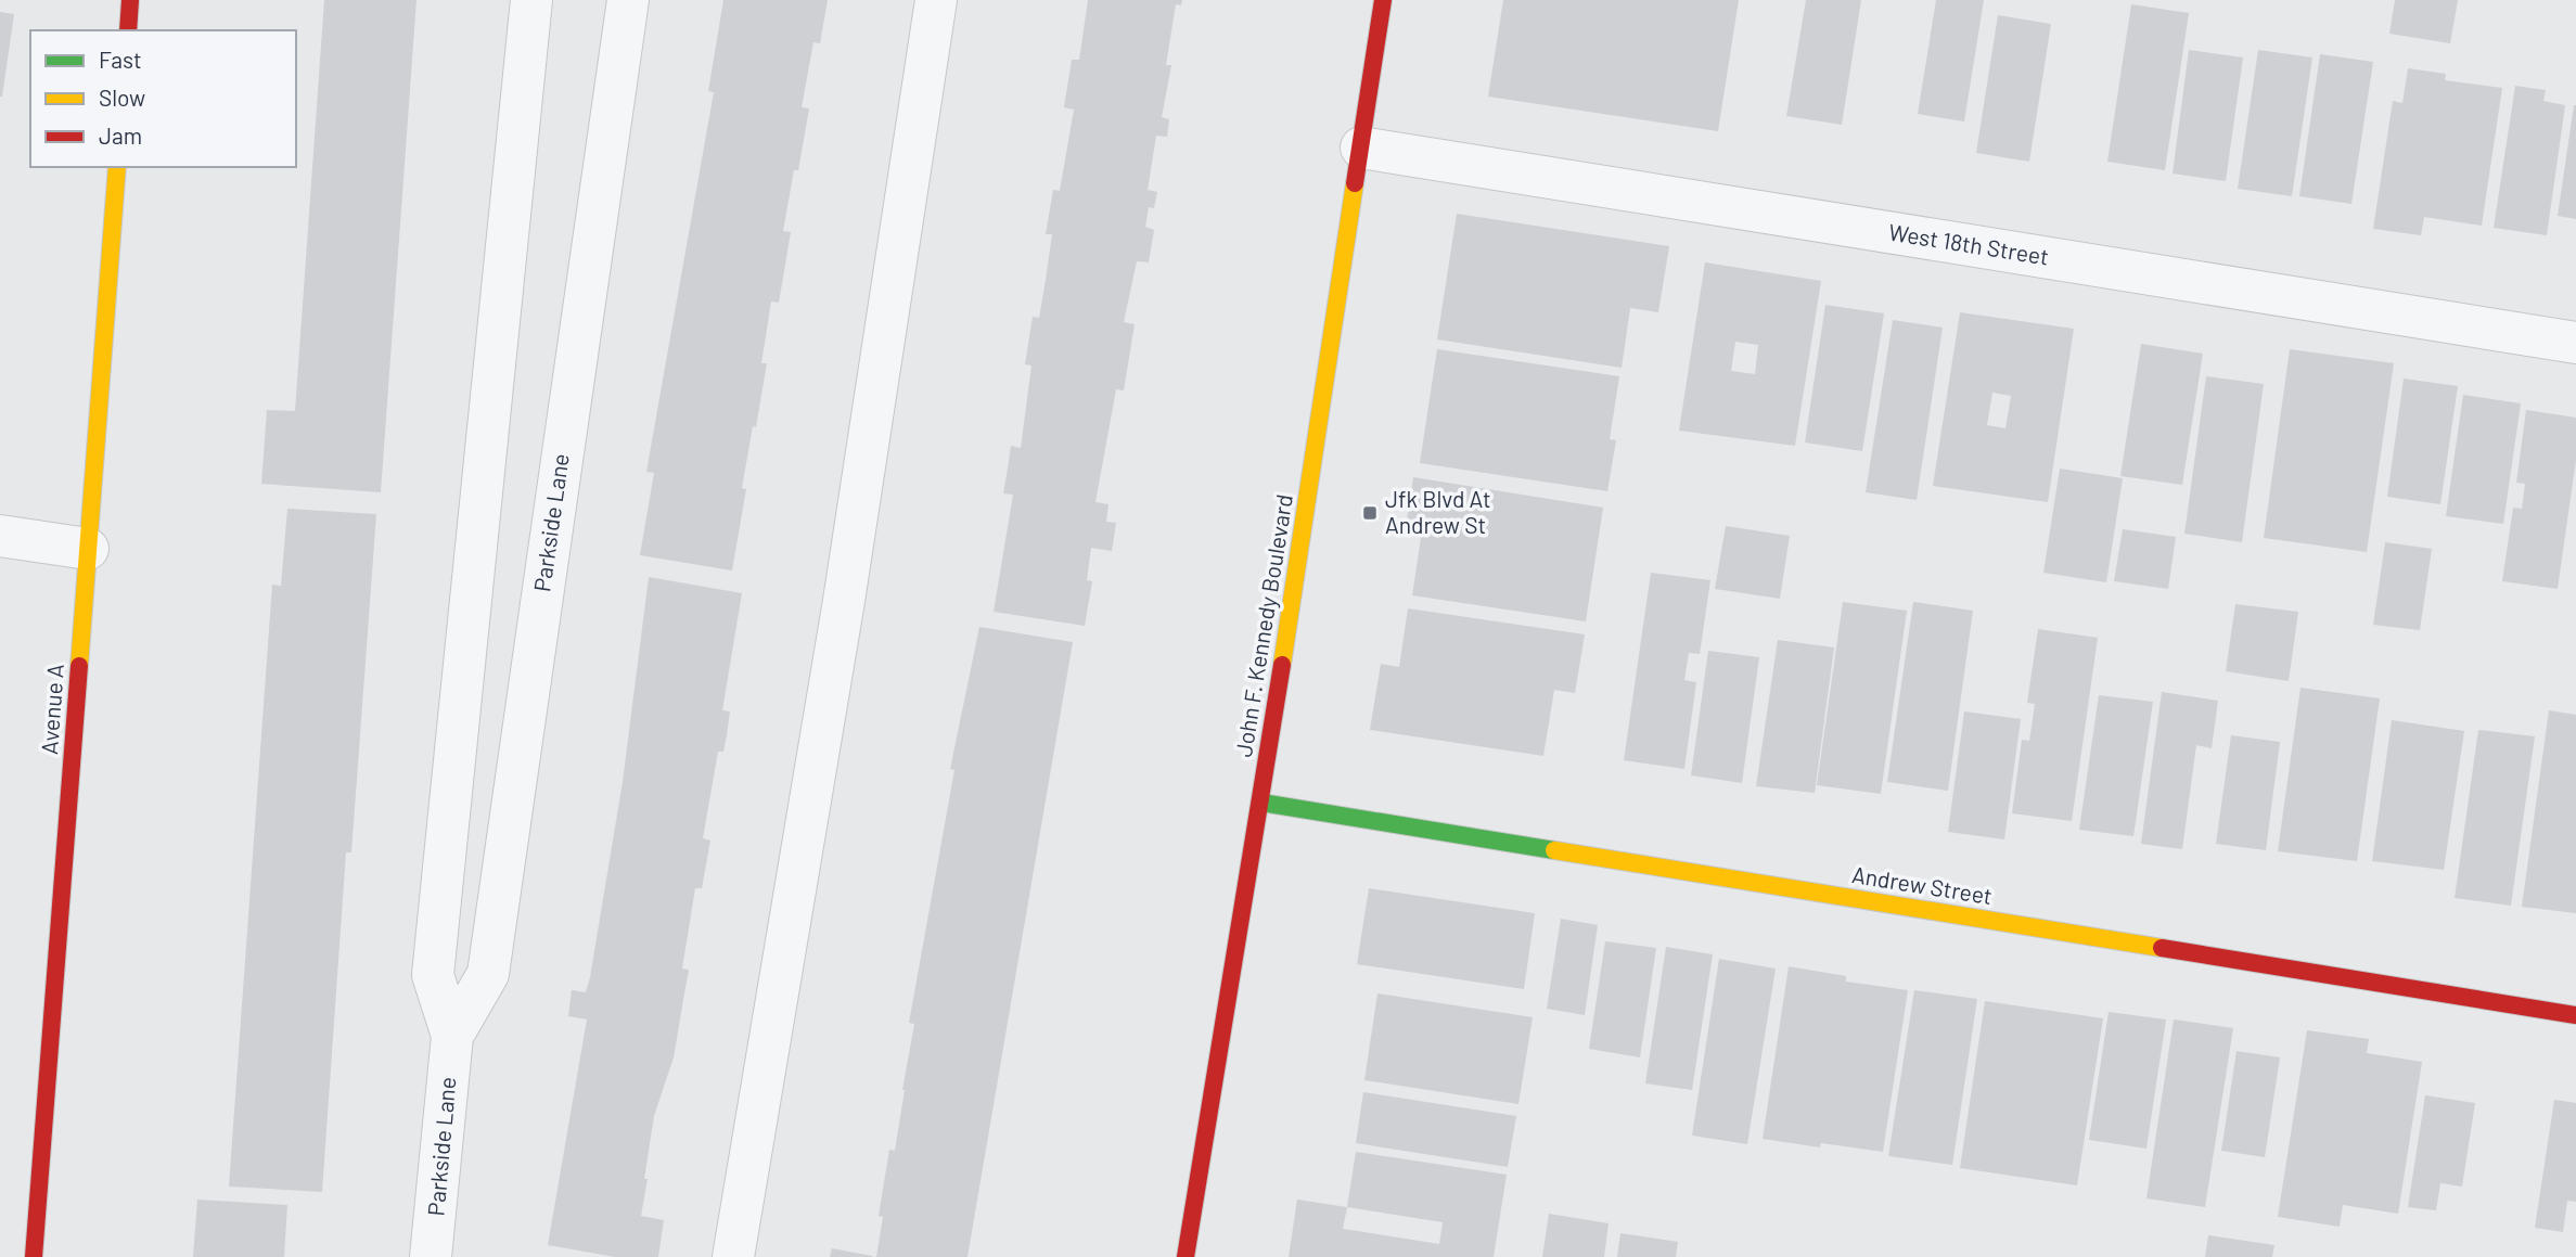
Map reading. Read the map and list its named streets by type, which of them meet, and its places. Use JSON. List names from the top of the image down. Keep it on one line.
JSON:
{"streets":{"street":["West 18th Street","Parkside Lane","John F. Kennedy Boulevard","Avenue A","Andrew Street"]},"crossings":[["West 18th Street","John F. Kennedy Boulevard"],["John F. Kennedy Boulevard","Andrew Street"]],"places":{"transit":["Jfk Blvd At Andrew St"]},"legend":["Fast","Slow","Jam"]}
